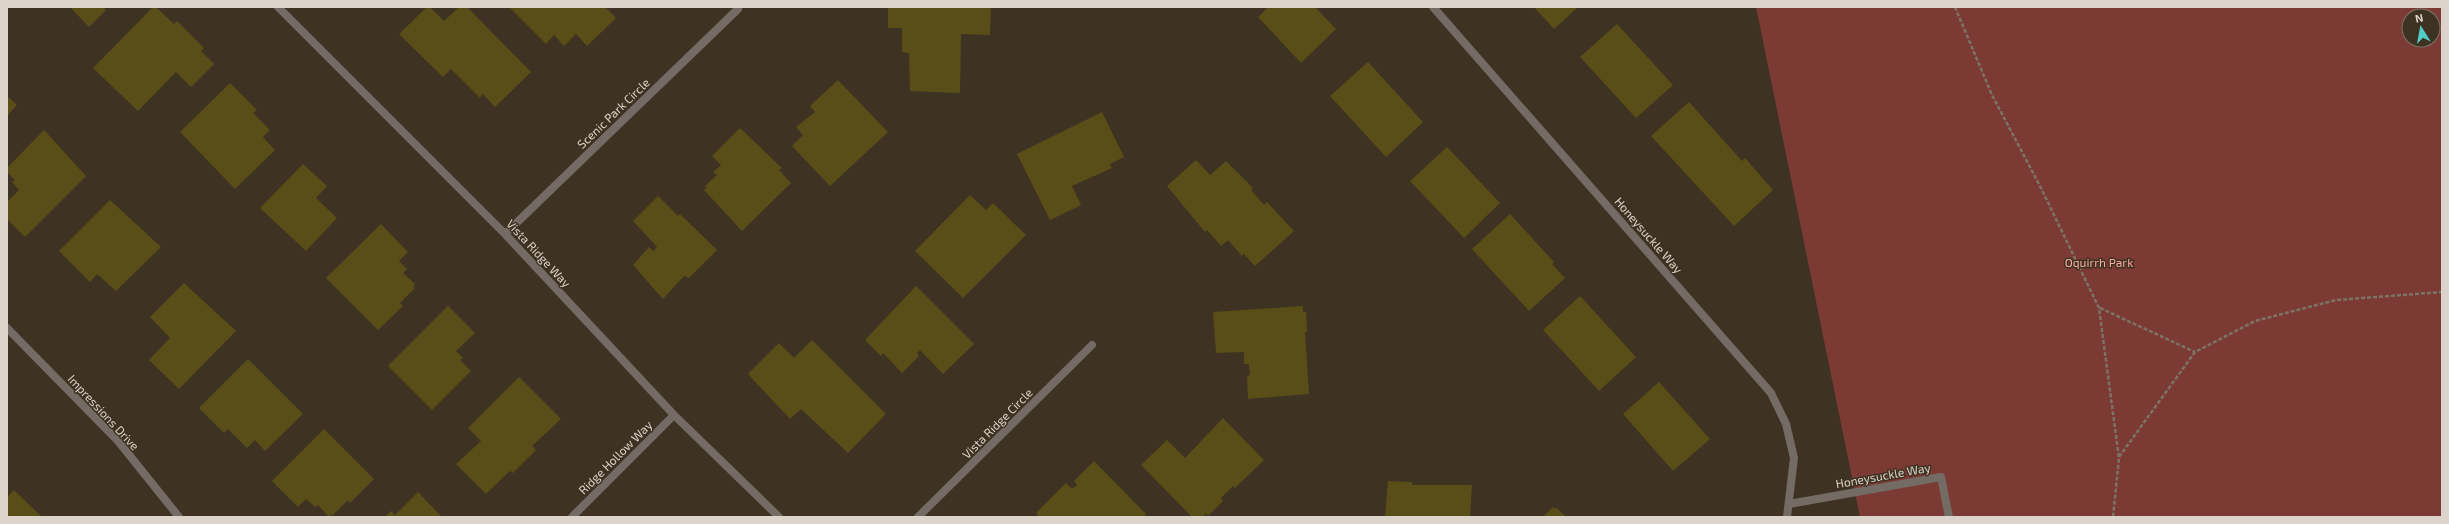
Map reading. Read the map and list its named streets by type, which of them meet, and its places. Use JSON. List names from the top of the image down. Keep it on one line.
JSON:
{"streets":{"street":["Scenic Park Circle","Honeysuckle Way","Vista Ridge Way","Impressions Drive","Vista Ridge Circle","Ridge Hollow Way"]},"crossings":[["Scenic Park Circle","Vista Ridge Way"],["Vista Ridge Way","Ridge Hollow Way"]],"parks":["Oquirrh Park"],"north":"top"}
